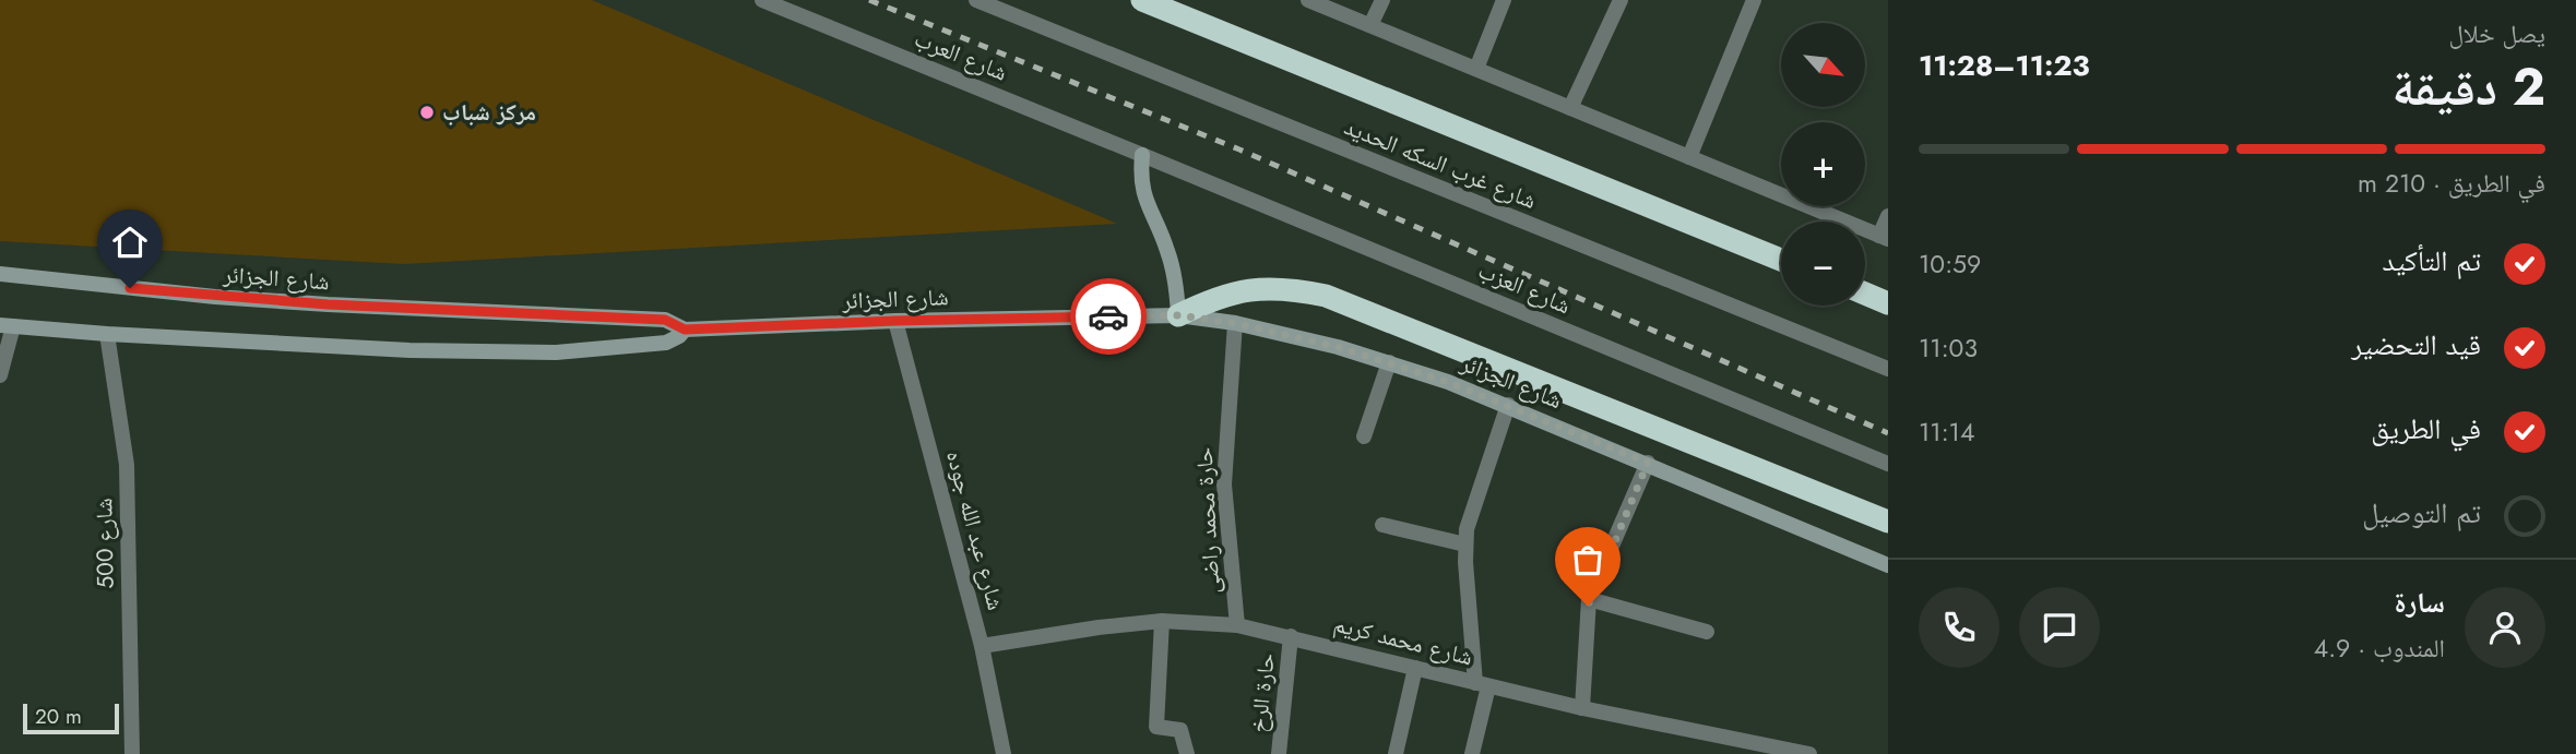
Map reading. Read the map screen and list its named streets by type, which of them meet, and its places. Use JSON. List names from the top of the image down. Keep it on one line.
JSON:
{"streets":{"street":["شارع العرب","شارع غرب السكه الحديد","شارع الجزائر","شارع العزب","حارة محمد راضى","شارع عبد الله جوده","شارع 500","شارع محمد كريم","حارة الرخ"]},"crossings":[["شارع العرب","شارع العزب"],["شارع الجزائر","حارة محمد راضى"],["شارع الجزائر","شارع عبد الله جوده"],["شارع الجزائر","شارع 500"],["حارة محمد راضى","شارع محمد كريم"],["شارع عبد الله جوده","شارع محمد كريم"],["شارع محمد كريم","حارة الرخ"]],"places":["مركز شباب"],"scale_bar":"20 m","north":"bottom right","page":{"heading":["2 دقيقة","يصل خلال","11:23–11:28"],"panel":["سارة","المندوب · 4.9"],"map_buttons":["+","−"],"bar":"في الطريق · 210 m","list":[["تم التأكيد","10:59"],["قيد التحضير","11:03"],["في الطريق","11:14"],"تم التوصيل"],"scale":"20 m"}}
